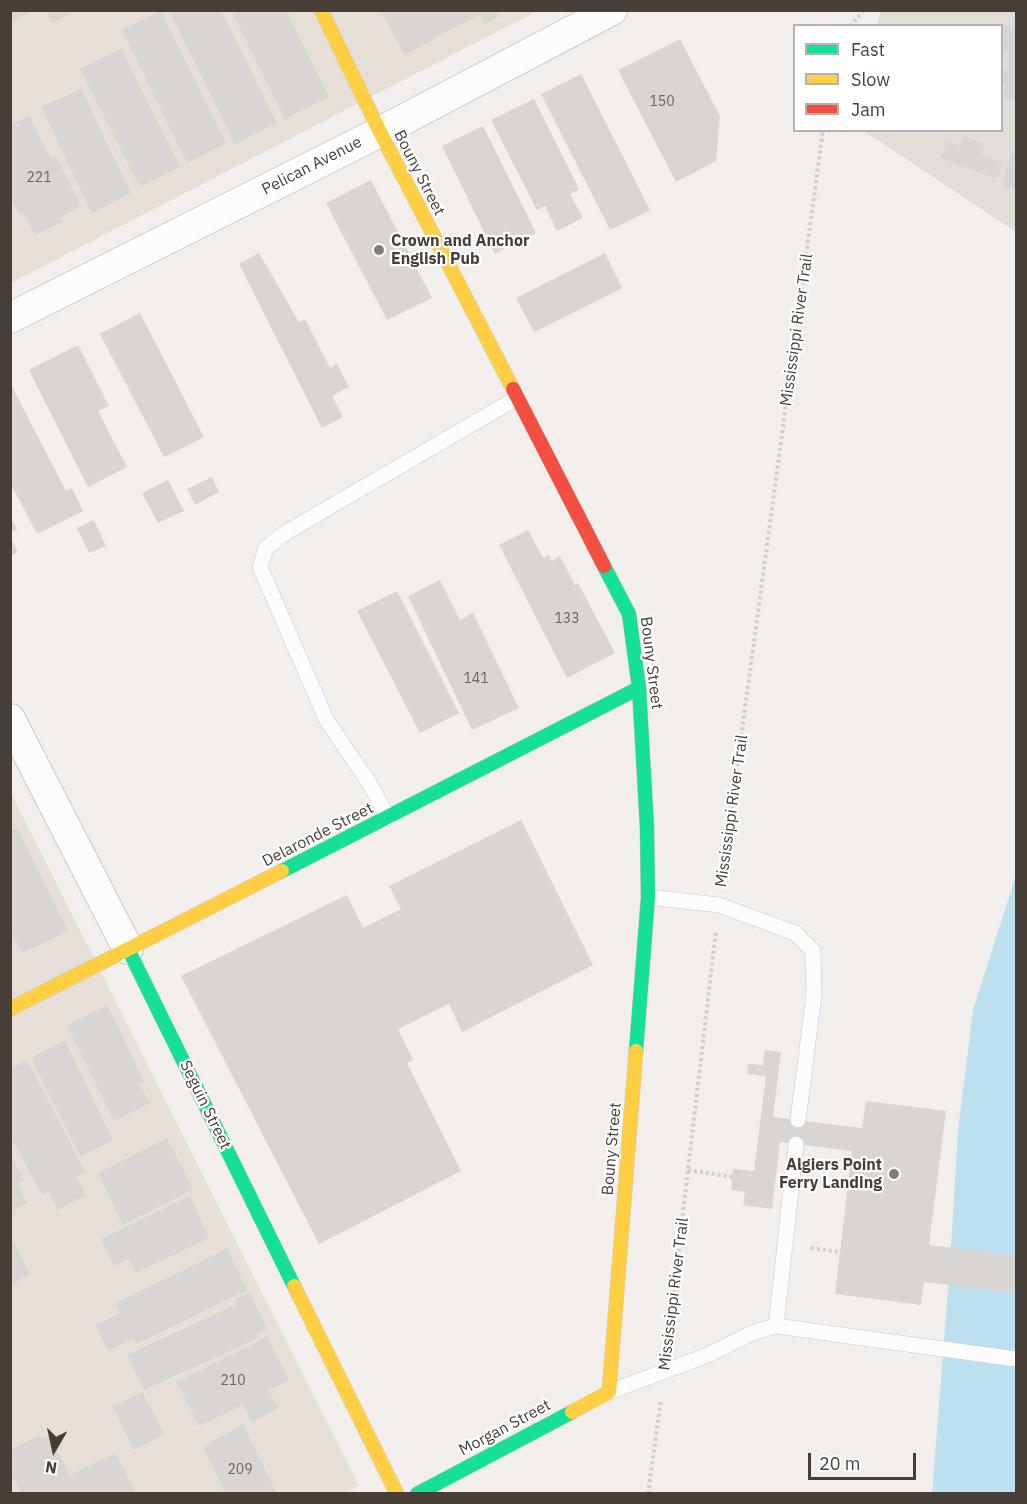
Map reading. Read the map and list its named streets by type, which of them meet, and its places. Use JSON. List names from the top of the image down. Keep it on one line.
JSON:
{"streets":{"street":["Pelican Avenue","Bouny Street","Delaronde Street","Seguin Street","Morgan Street"],"path":["Mississippi River Trail"]},"crossings":[["Pelican Avenue","Bouny Street"],["Bouny Street","Delaronde Street"],["Bouny Street","Morgan Street"],["Delaronde Street","Seguin Street"]],"places":["Crown and Anchor English Pub","Algiers Point Ferry Landing"],"house_numbers":["150","221","133","141","210","209"],"legend":["Fast","Slow","Jam"],"scale_bar":"20 m","north":"bottom"}
